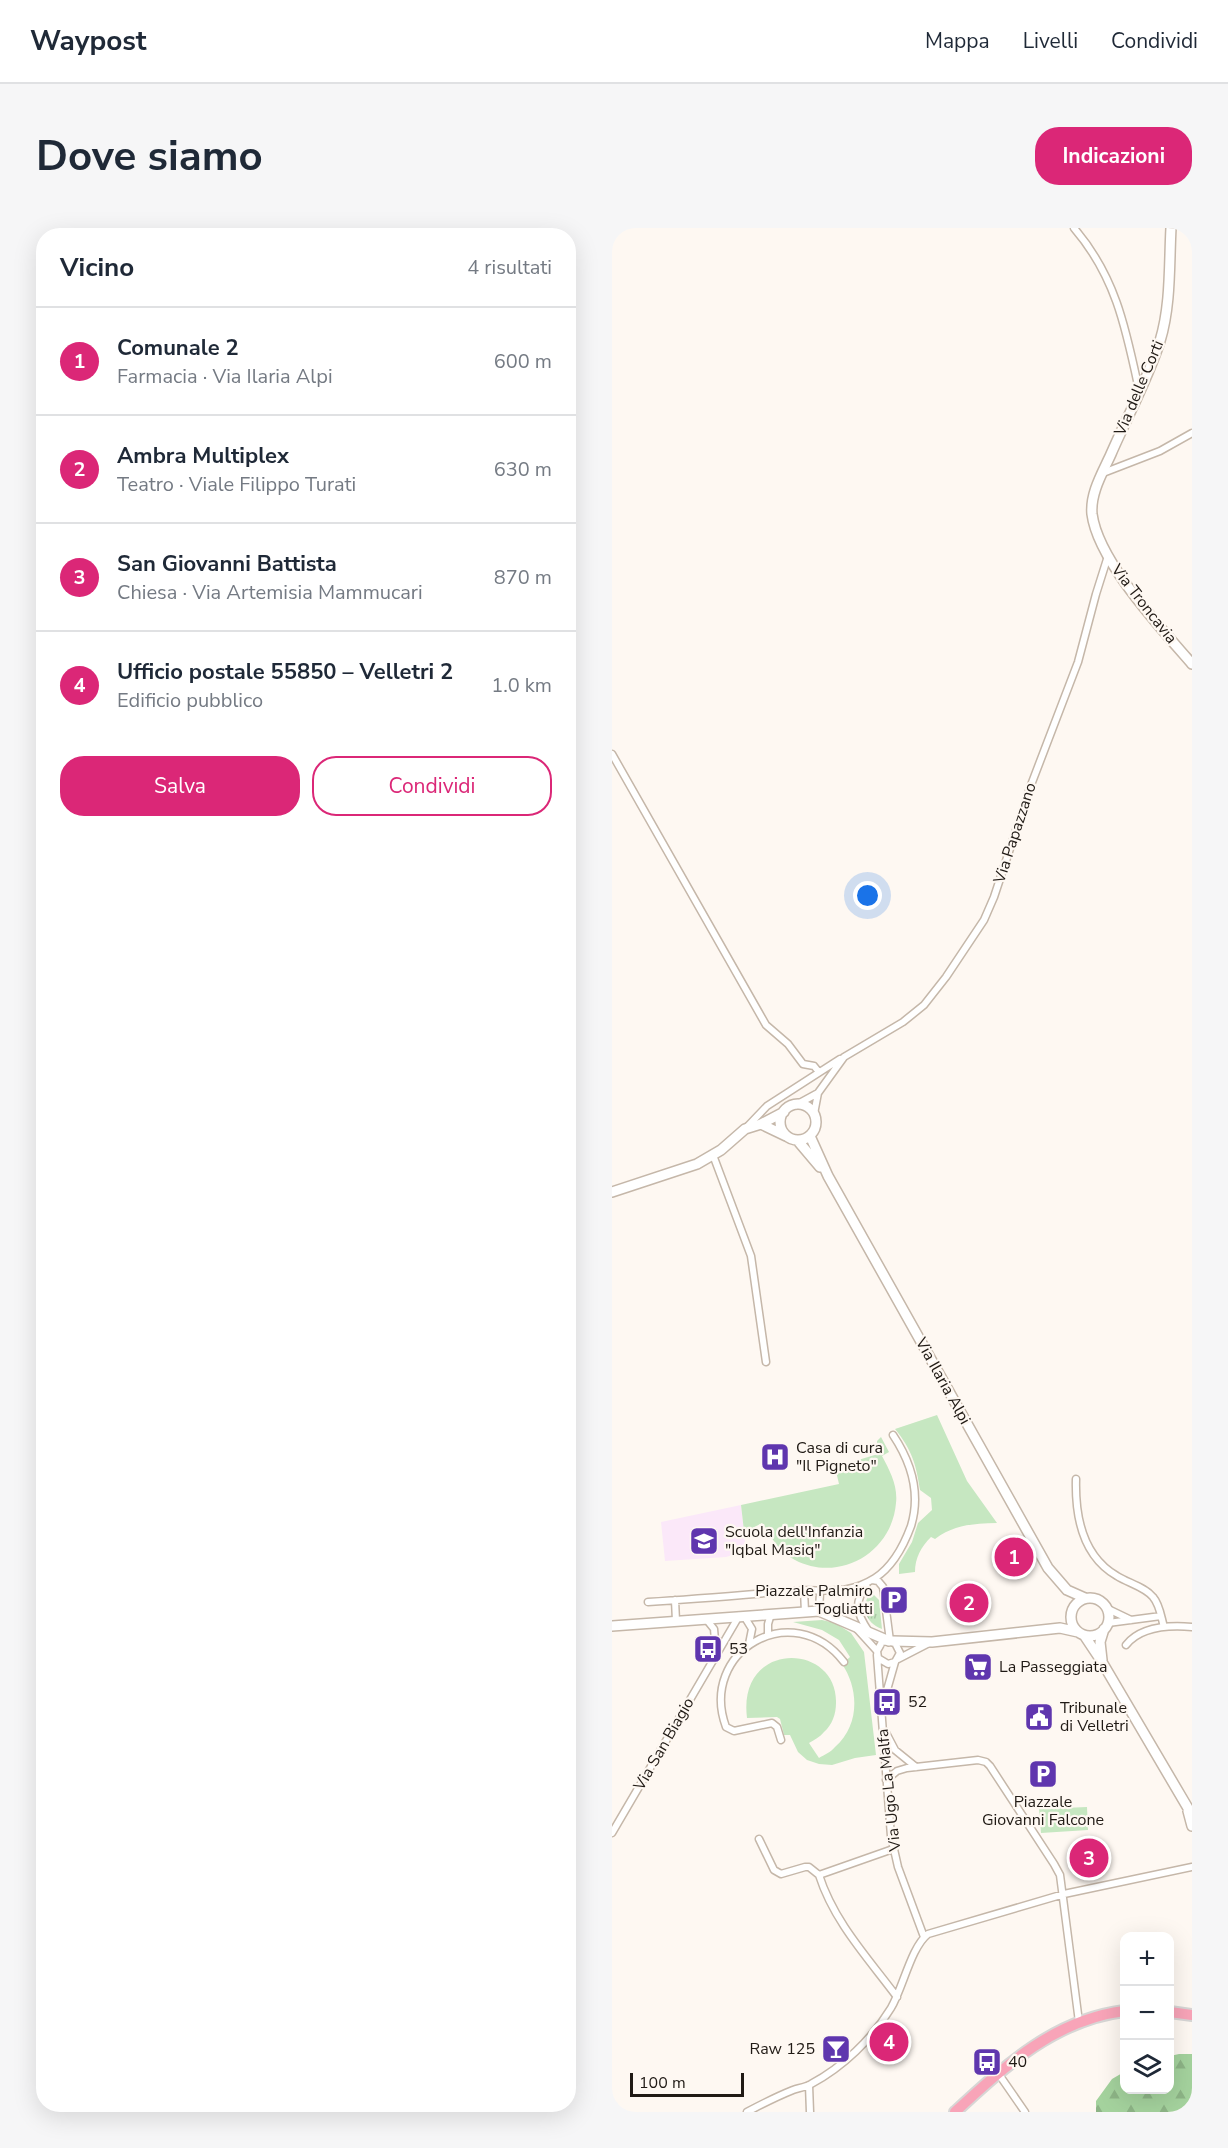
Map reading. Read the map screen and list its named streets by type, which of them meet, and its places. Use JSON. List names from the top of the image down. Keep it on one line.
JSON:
{"streets":{"street":["Via delle Corti","Via Troncavia","Via Papazzano","Via Ilaria Alpi","Via San Biagio","Via Ugo La Malfa"]},"crossings":[["Via delle Corti","Via Troncavia"],["Via Troncavia","Via Papazzano"],["Via Papazzano","Via Ilaria Alpi"]],"places":{"hospital":["Casa di cura \"Il Pigneto\""],"school or university":["Scuola dell'Infanzia \"Iqbal Masiq\""],"parking":["Piazzale Palmiro Togliatti","Piazzale Giovanni Falcone"],"bus stop":["53","52","40"],"supermarket":["La Passeggiata"],"public building":["Tribunale di Velletri"],"bar":["Raw 125"]},"scale_bar":"100 m","page":{"header":"Waypost","nav":["Mappa","Livelli","Condividi"],"buttons":["Indicazioni",["Salva","Condividi"]],"title":"Dove siamo","heading":["Vicino","4 risultati"],"list":[{"mark":"1","name":"Comunale 2","note":"Farmacia · Via Ilaria Alpi","value":"600 m"},{"mark":"2","name":"Ambra Multiplex","note":"Teatro · Viale Filippo Turati","value":"630 m"},{"mark":"3","name":"San Giovanni Battista","note":"Chiesa · Via Artemisia Mammucari","value":"870 m"},{"mark":"4","name":"Ufficio postale 55850 – Velletri 2","note":"Edificio pubblico","value":"1.0 km"}],"pins":["1","2","3","4"],"map_buttons":["+","−"],"scale":"100 m"}}
